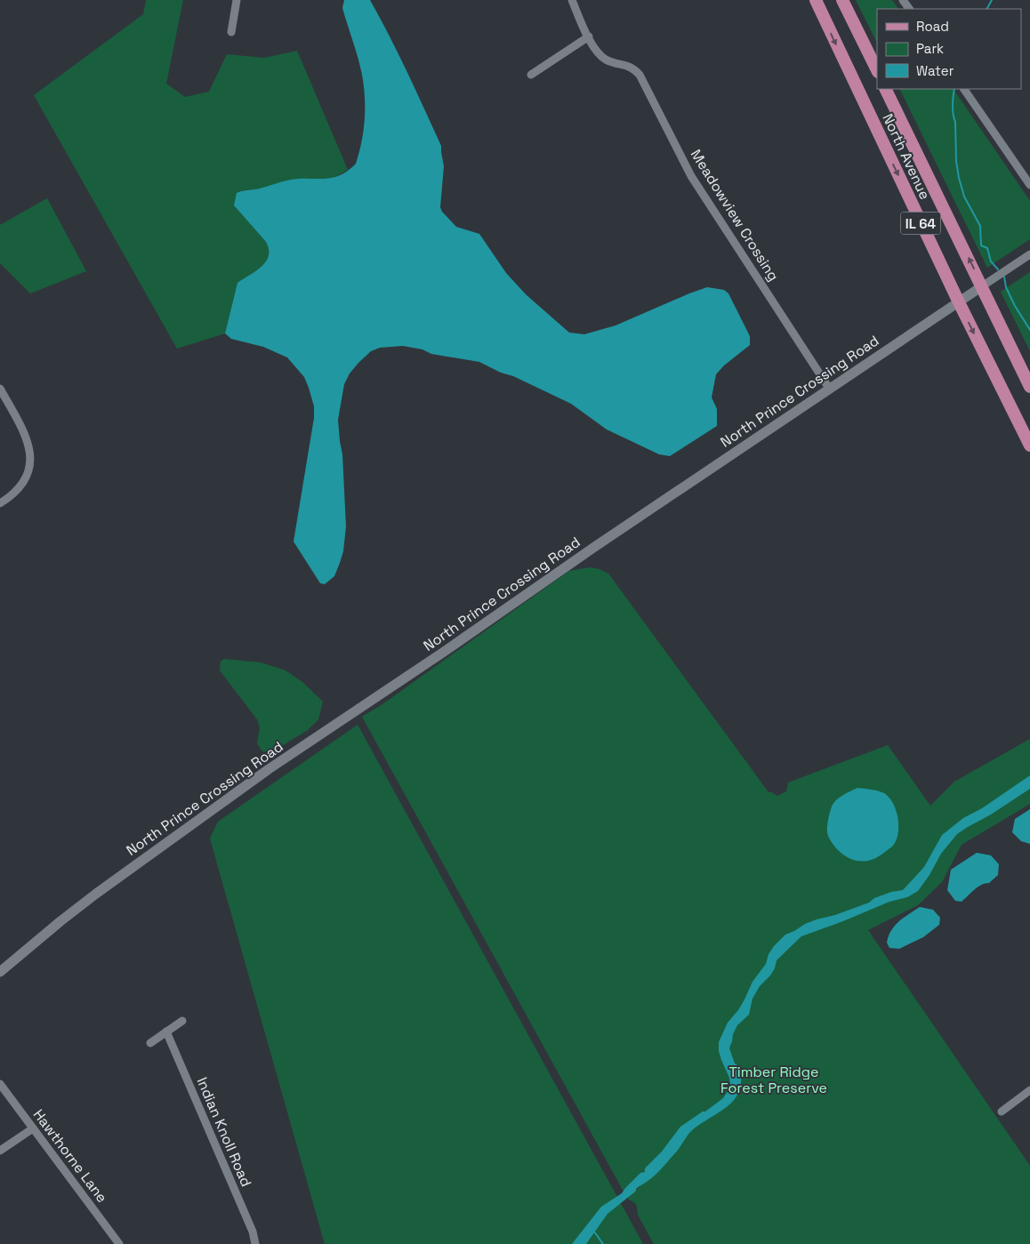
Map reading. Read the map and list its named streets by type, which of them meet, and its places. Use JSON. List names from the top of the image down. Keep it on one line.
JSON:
{"streets":{"main road":["North Avenue","IL 64"],"street":["Meadowview Crossing","North Prince Crossing Road","Indian Knoll Road","Hawthorne Lane"]},"crossings":[["North Avenue","North Prince Crossing Road"],["Meadowview Crossing","North Prince Crossing Road"]],"parks":["Timber Ridge Forest Preserve"],"legend":["Road","Park","Water"]}
